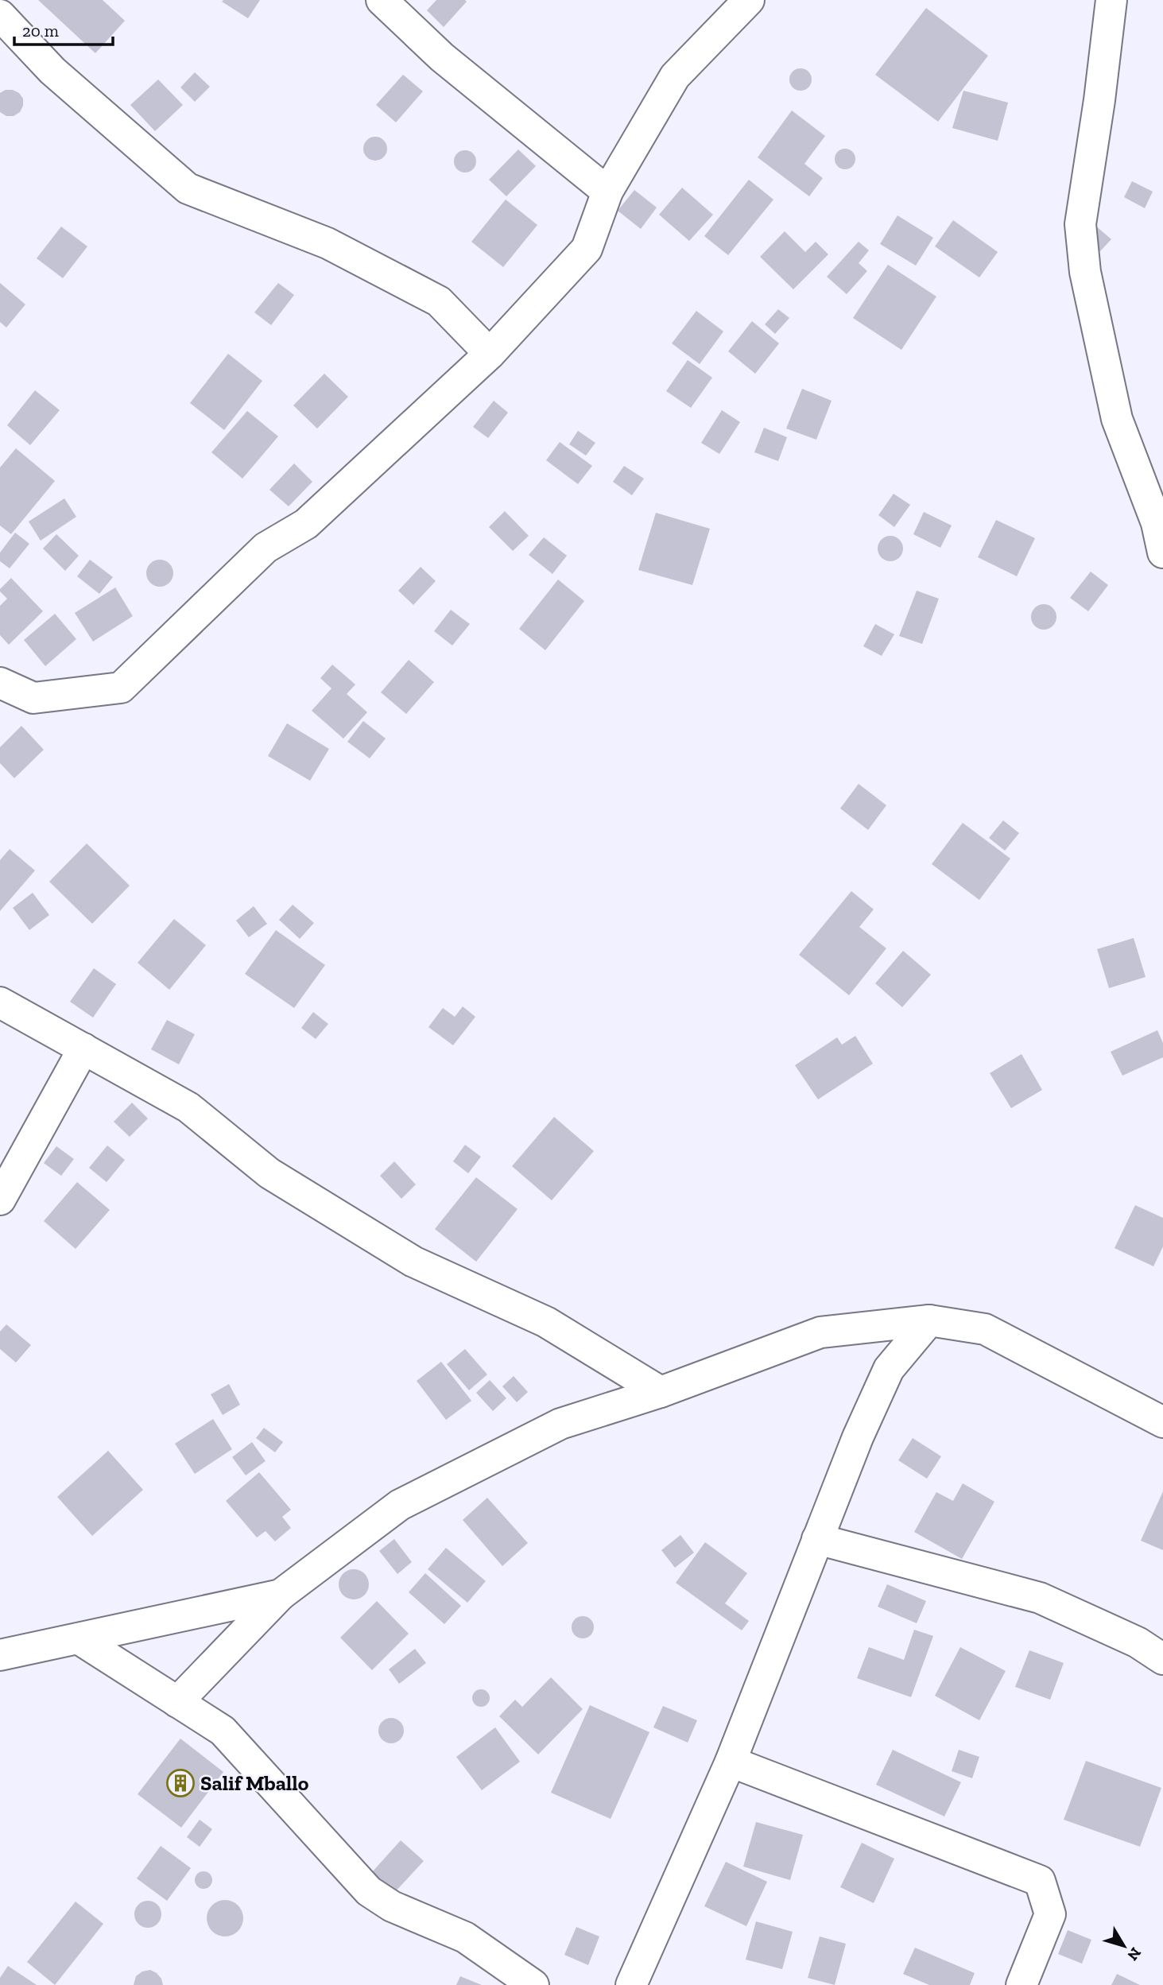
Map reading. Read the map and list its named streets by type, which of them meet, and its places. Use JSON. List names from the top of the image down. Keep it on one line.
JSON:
{"places":{"building":["Salif Mballo"]},"scale_bar":"20 m","north":"bottom right"}
